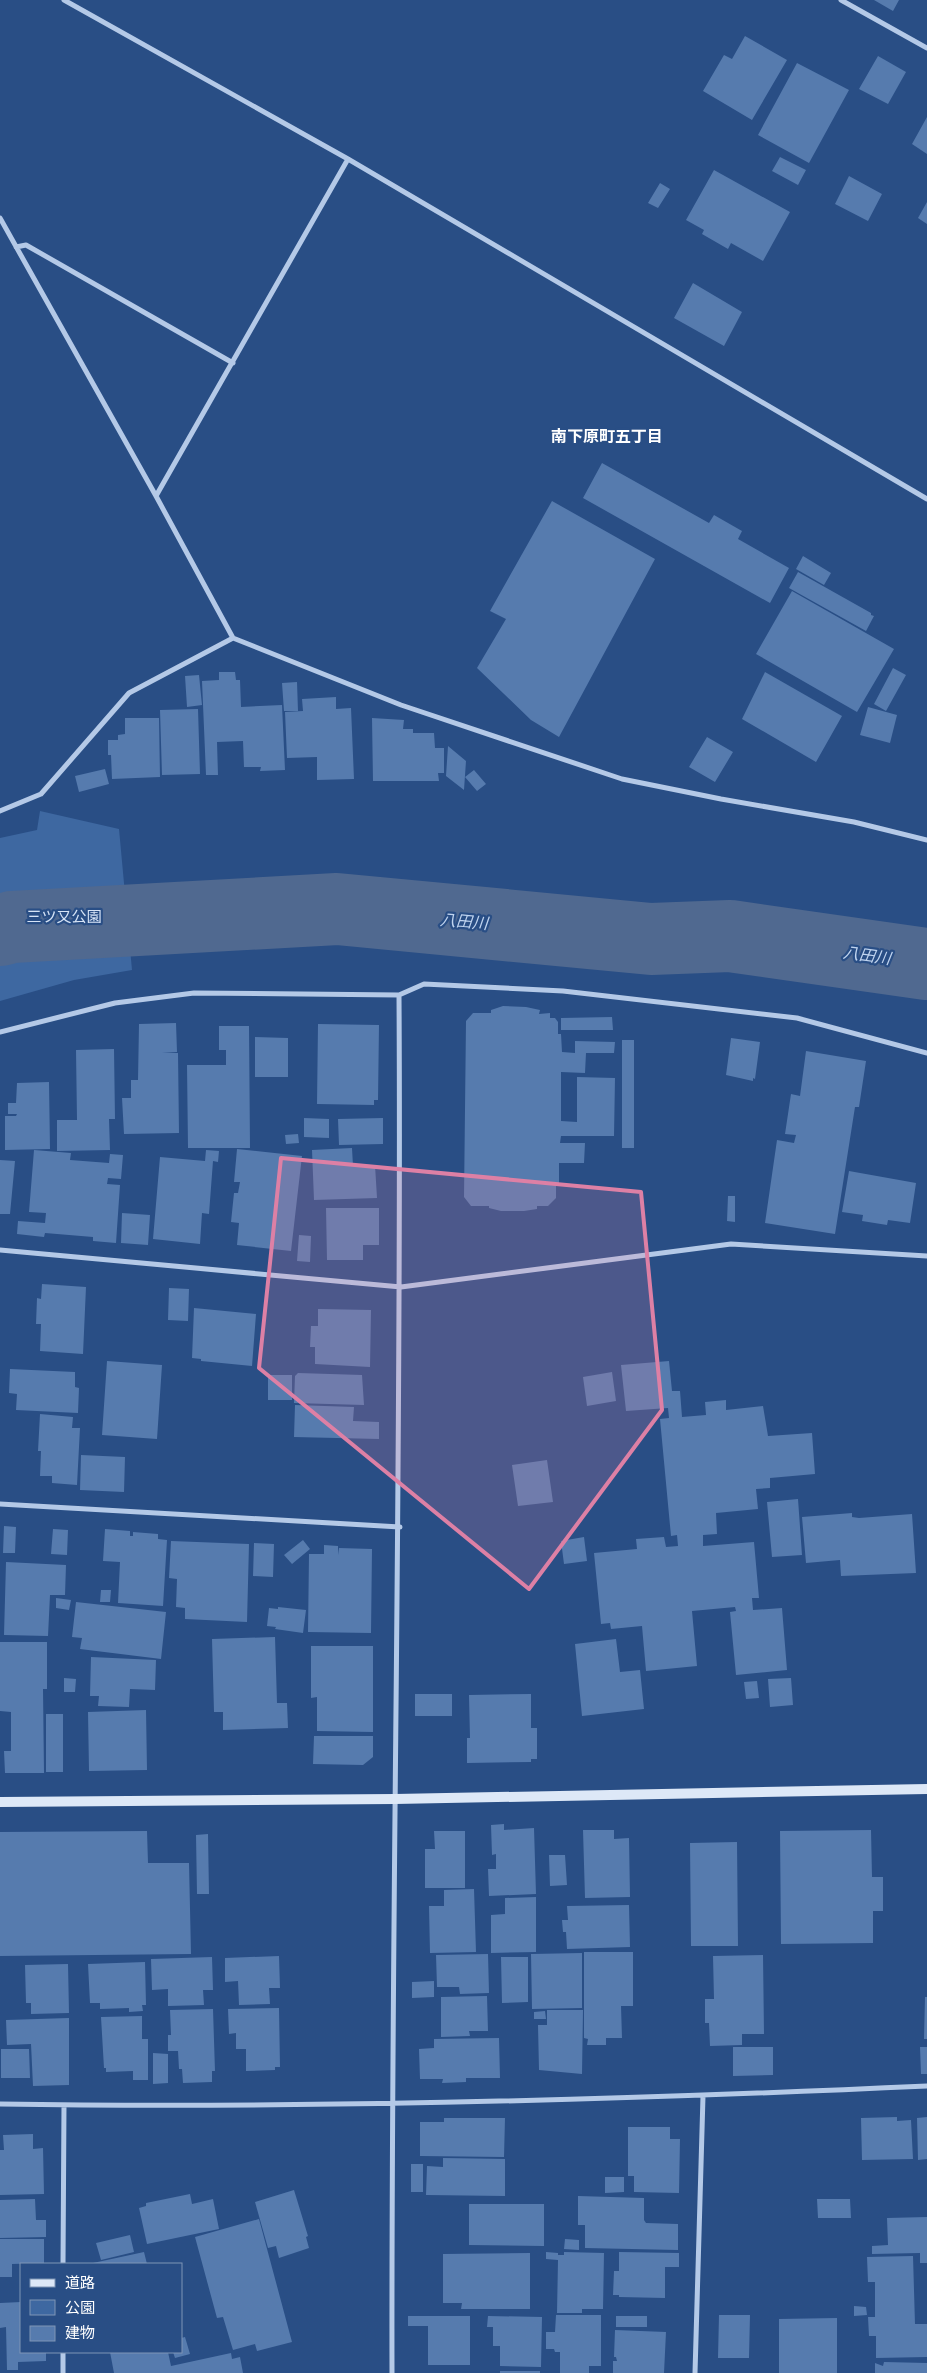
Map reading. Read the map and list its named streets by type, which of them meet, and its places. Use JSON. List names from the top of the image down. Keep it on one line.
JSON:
{"districts":["南下原町五丁目"],"water":["八田川"],"parks":["三ツ又公園"],"legend":["道路","公園","建物"]}
